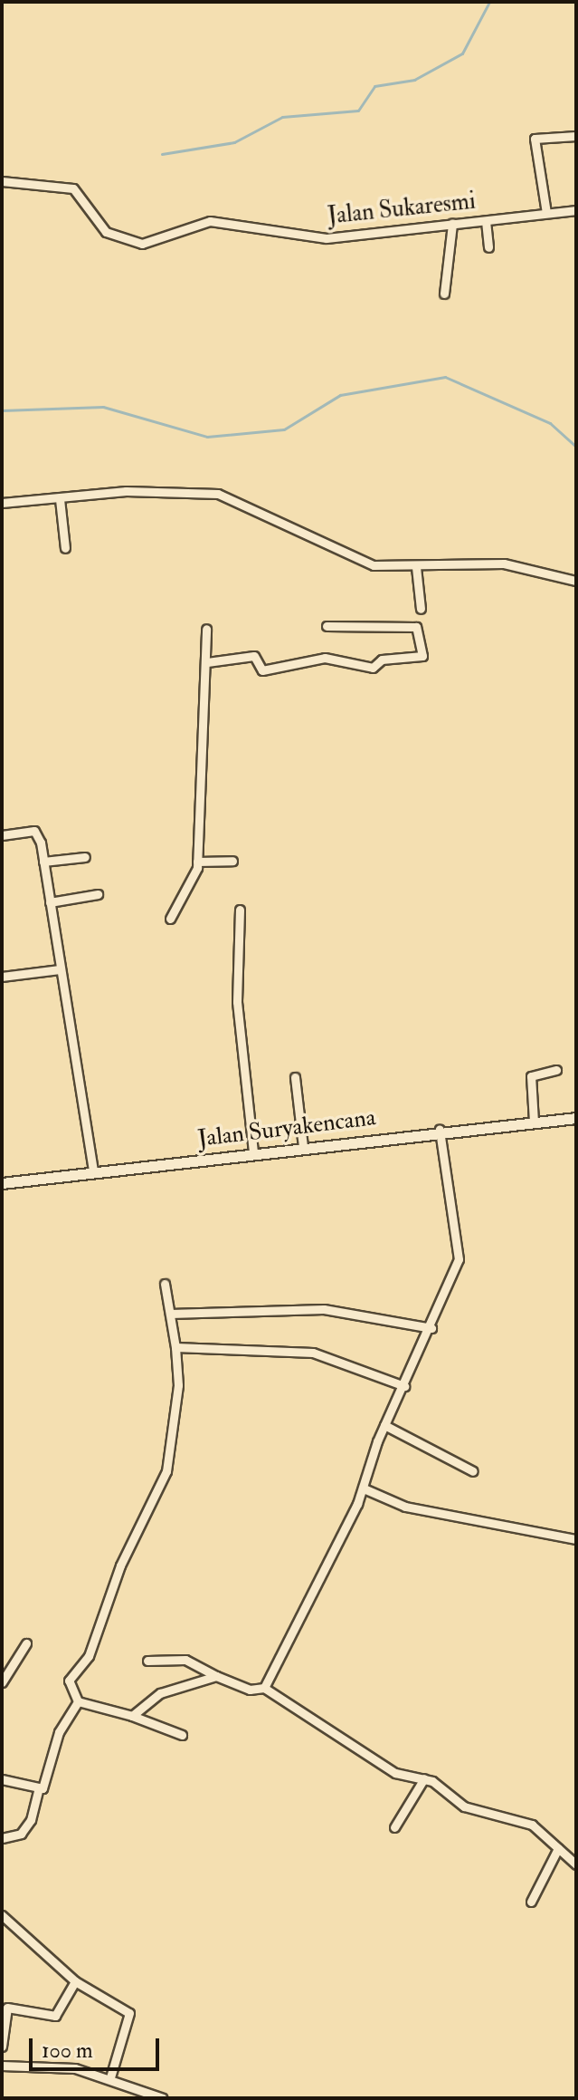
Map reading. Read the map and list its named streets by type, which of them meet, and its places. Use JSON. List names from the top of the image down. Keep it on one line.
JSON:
{"streets":{"street":["Jalan Sukaresmi","Jalan Suryakencana"]},"scale_bar":"100 m"}
